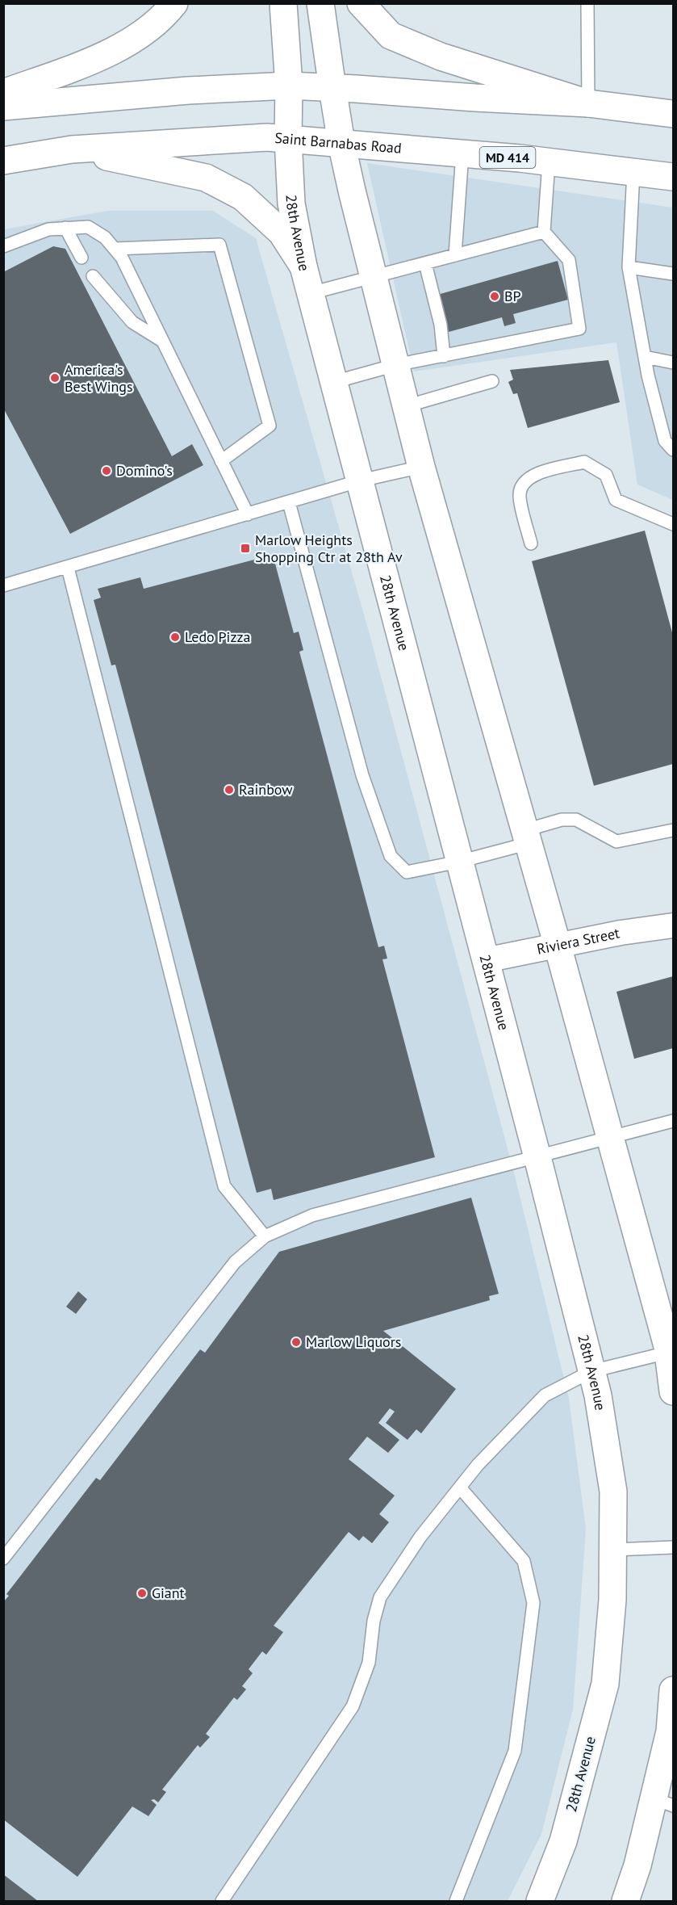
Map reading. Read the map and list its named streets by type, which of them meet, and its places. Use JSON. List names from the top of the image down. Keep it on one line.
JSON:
{"streets":{"main road":["Saint Barnabas Road","MD 414","28th Avenue"],"street":["Riviera Street"]},"crossings":[["Saint Barnabas Road","28th Avenue"],["28th Avenue","Riviera Street"]],"places":{"other":["BP","America's Best Wings","Domino's","Ledo Pizza","Rainbow","Marlow Liquors","Giant"],"transit":["Marlow Heights Shopping Ctr at 28th Av"]}}
